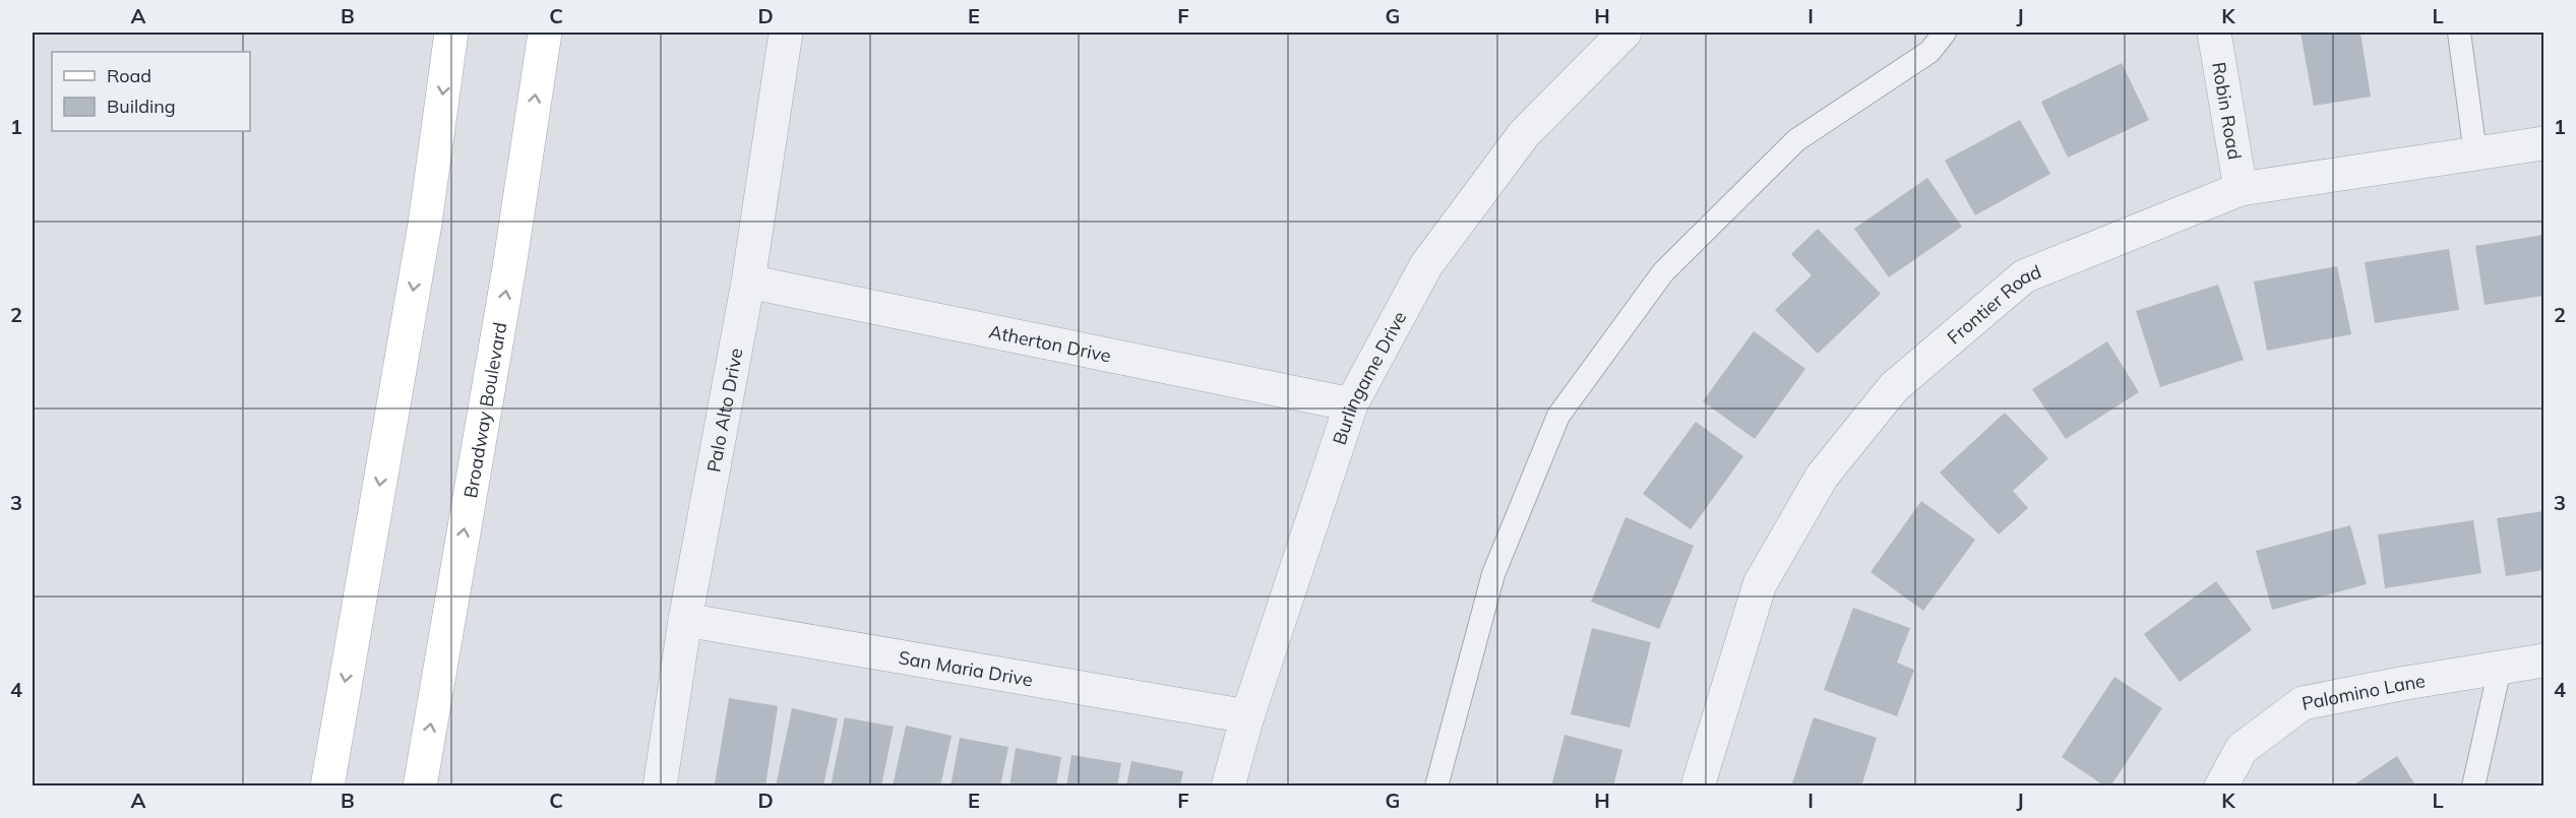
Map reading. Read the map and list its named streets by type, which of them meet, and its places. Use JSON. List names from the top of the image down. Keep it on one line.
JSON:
{"streets":{"main road":["Broadway Boulevard"],"street":["Robin Road","Frontier Road","Atherton Drive","Burlingame Drive","Palo Alto Drive","San Maria Drive","Palomino Lane"]},"crossings":[["Robin Road","Frontier Road"],["Atherton Drive","Burlingame Drive"],["Atherton Drive","Palo Alto Drive"],["Burlingame Drive","San Maria Drive"],["Palo Alto Drive","San Maria Drive"]],"legend":["Road","Building"],"grid":{"columns":["A","B","C","D","E","F","G","H","I","J","K","L"],"rows":["1","2","3","4"]}}
